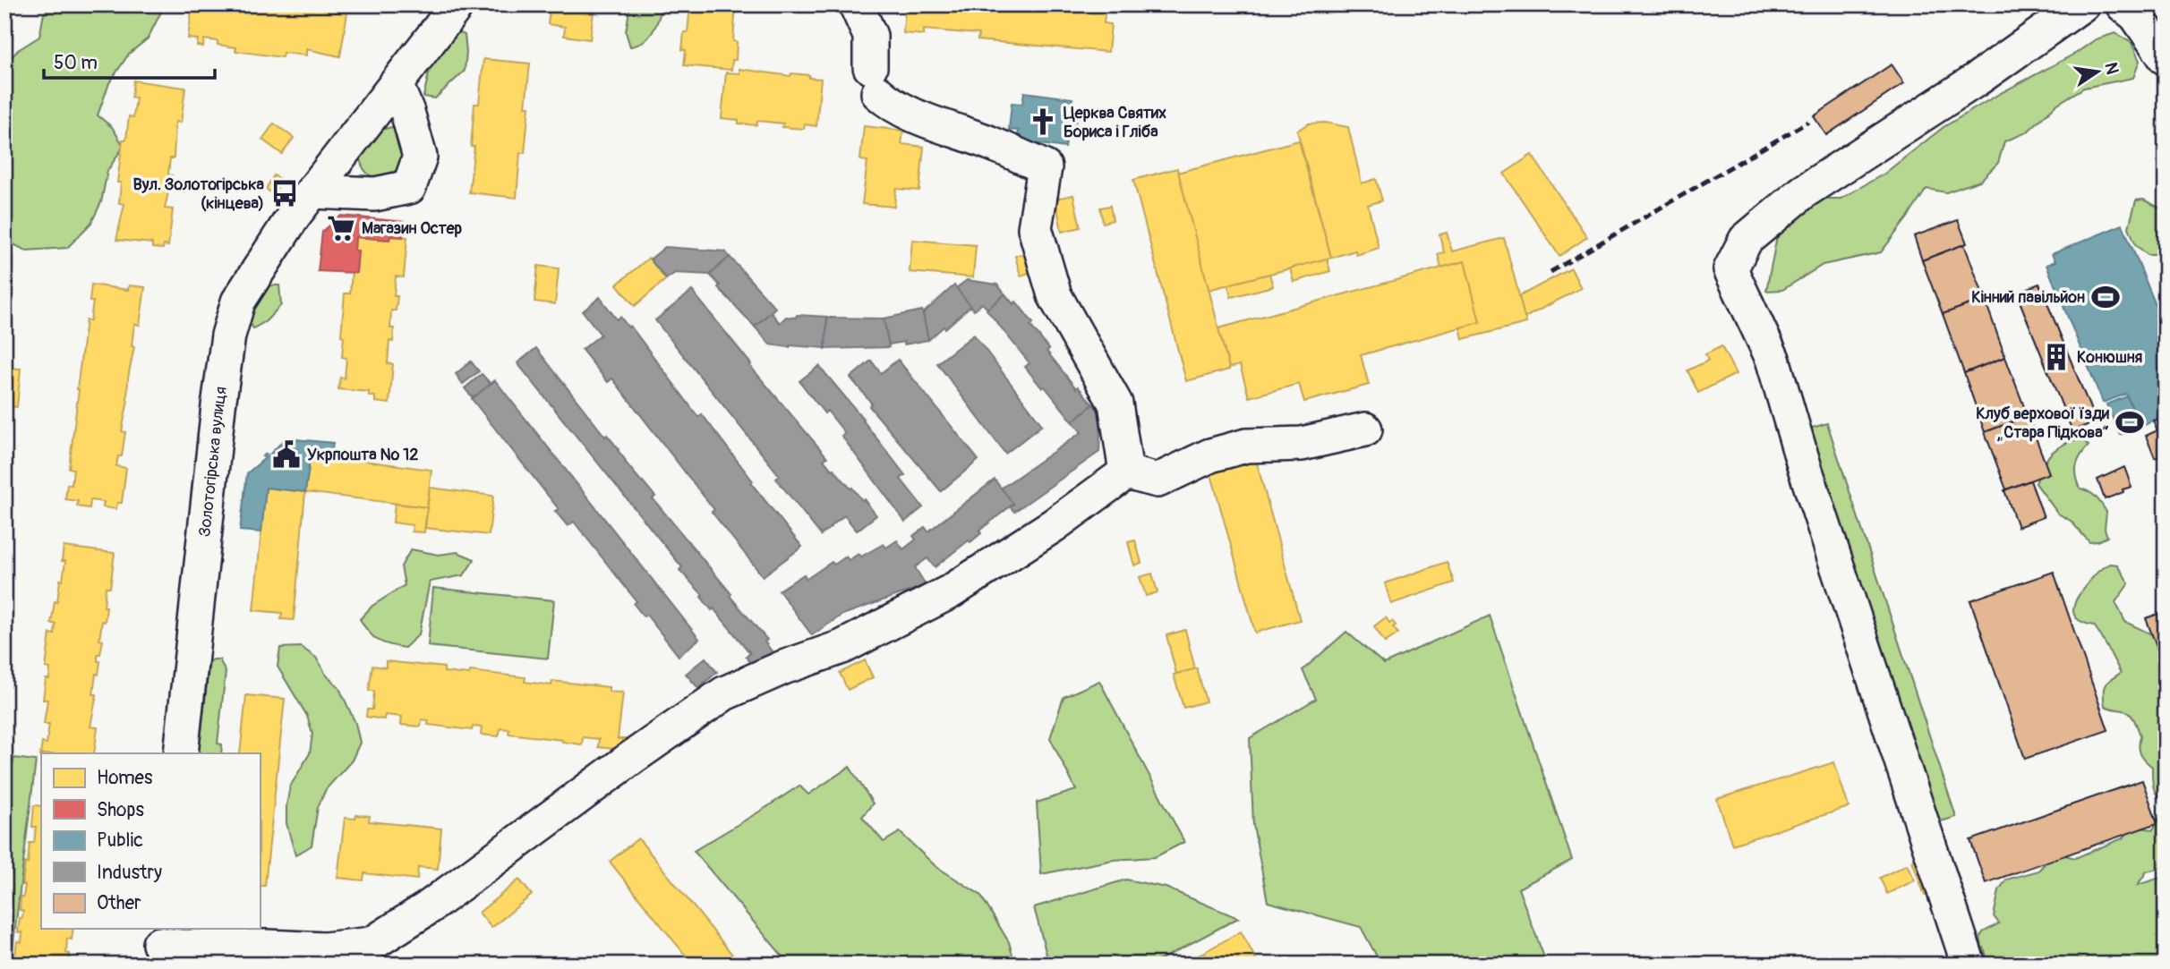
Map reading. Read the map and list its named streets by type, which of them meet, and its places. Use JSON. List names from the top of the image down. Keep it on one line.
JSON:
{"streets":{"street":["Золотогірська вулиця"]},"places":{"church":["Церква Святих Бориса і Гліба"],"bus stop":["Вул. Золотогірська (кінцева)"],"supermarket":["Магазин Остер"],"sports":["Кінний павільйон","Клуб верхової їзди „Стара Підкова“"],"building":["Конюшня"],"public building":["Укрпошта № 12"]},"legend":["Homes","Shops","Public","Industry","Other"],"scale_bar":"50 m","north":"right"}
